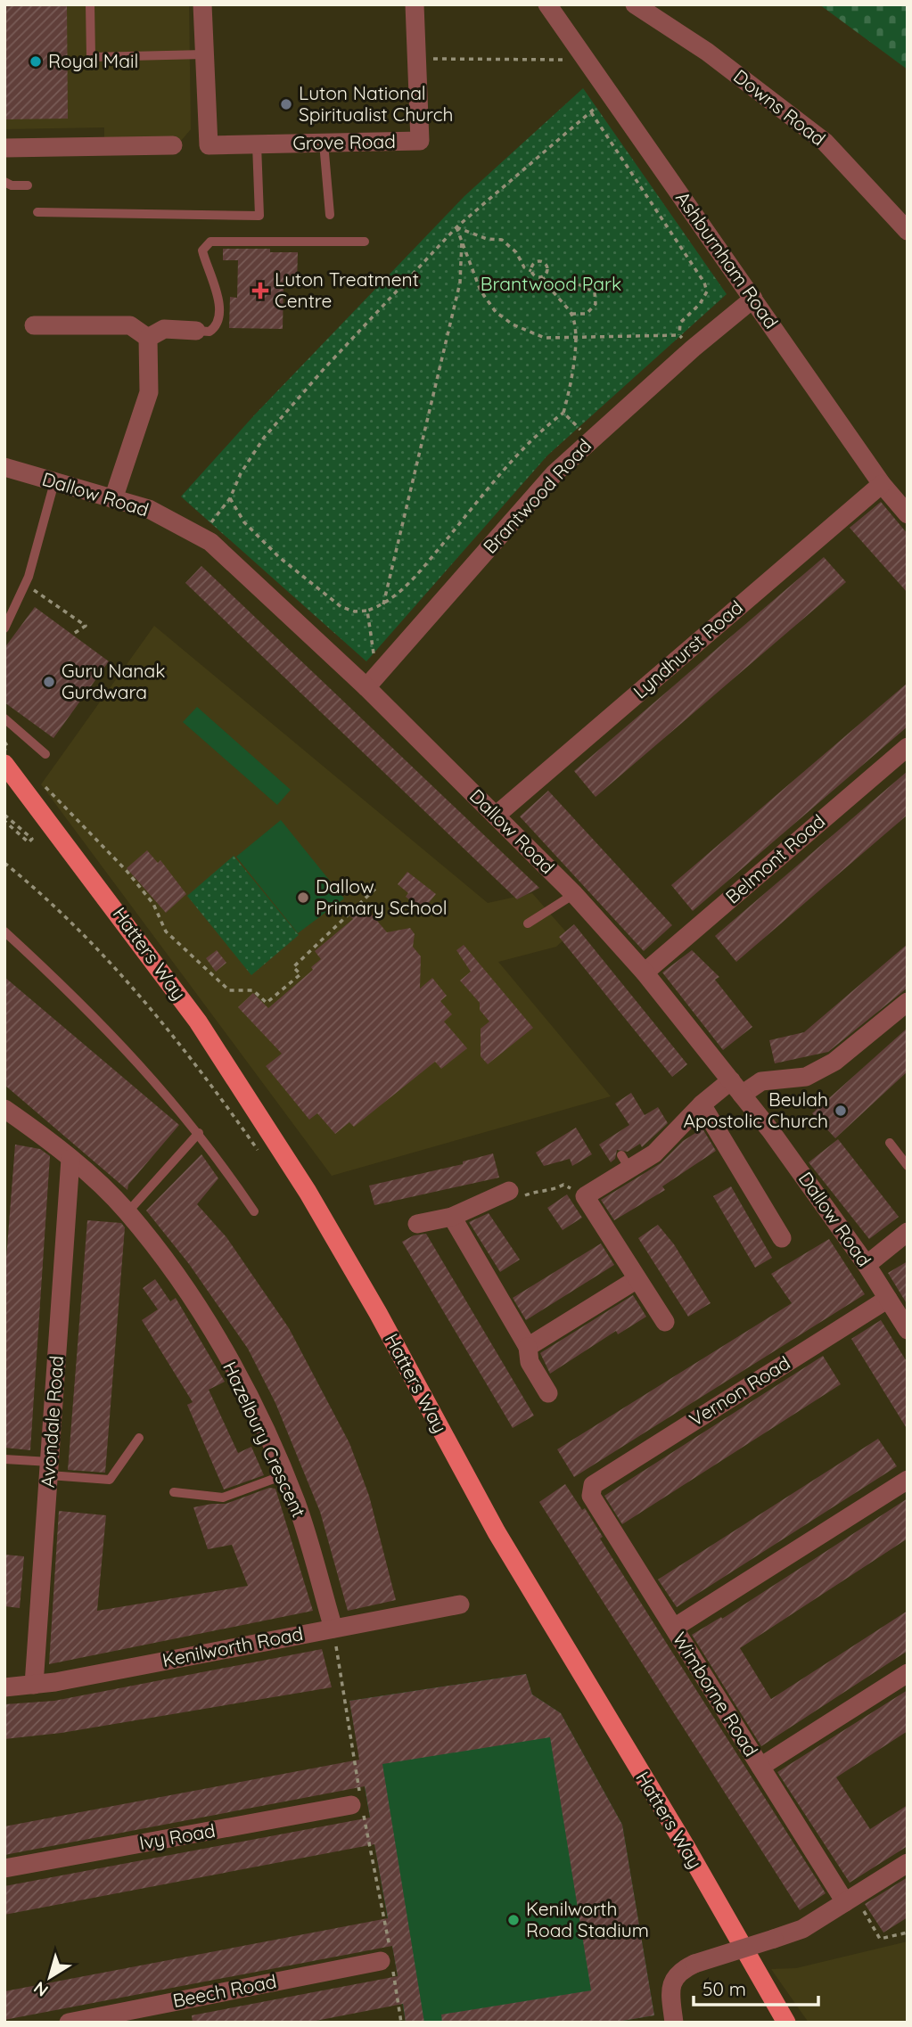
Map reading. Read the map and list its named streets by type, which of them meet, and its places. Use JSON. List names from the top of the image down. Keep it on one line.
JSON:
{"streets":{"main road":["Hatters Way"],"street":["Downs Road","Grove Road","Ashburnham Road","Dallow Road","Brantwood Road","Lyndhurst Road","Belmont Road","Vernon Road","Avondale Road","Hazelbury Crescent","Kenilworth Road","Wimborne Road","Ivy Road","Beech Road"]},"crossings":[["Ashburnham Road","Brantwood Road"],["Ashburnham Road","Lyndhurst Road"],["Dallow Road","Brantwood Road"],["Dallow Road","Lyndhurst Road"],["Dallow Road","Belmont Road"],["Dallow Road","Vernon Road"],["Vernon Road","Wimborne Road"],["Avondale Road","Hazelbury Crescent"],["Avondale Road","Kenilworth Road"],["Hazelbury Crescent","Kenilworth Road"]],"parks":["Brantwood Park"],"places":{"other":["Royal Mail","Luton National Spiritualist Church","Guru Nanak Gurdwara","Dallow Primary School","Beulah Apostolic Church","Kenilworth Road Stadium"],"health":["Luton Treatment Centre"]},"scale_bar":"50 m","north":"bottom left"}
